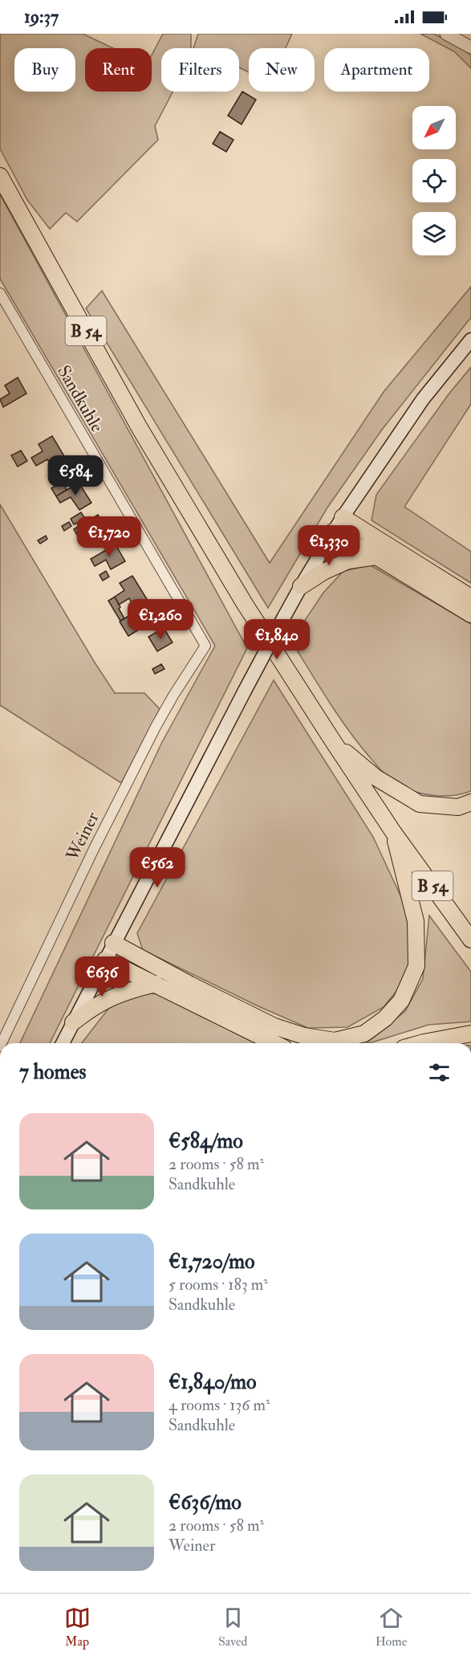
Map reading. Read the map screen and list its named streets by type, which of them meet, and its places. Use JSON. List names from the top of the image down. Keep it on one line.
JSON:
{"streets":{"highway":["B 54"],"street":["Sandkuhle","Weiner"]},"crossings":[["Sandkuhle","Weiner"]],"north":"bottom left","page":{"status":"19:37","chip":["Buy","Rent","Filters","New","Apartment"],"price":["€584","€1,720","€1,330","€1,260","€1,840","€562","€636"],"heading":"7 homes","list":[{"name":"€584/mo","note":"2 rooms · 58 m² · Sandkuhle"},{"name":"€1,720/mo","note":"5 rooms · 183 m² · Sandkuhle"},{"name":"€1,840/mo","note":"4 rooms · 136 m² · Sandkuhle"},{"name":"€636/mo","note":"2 rooms · 58 m² · Weiner"}],"tabs":["Map","Saved","Home"]}}
